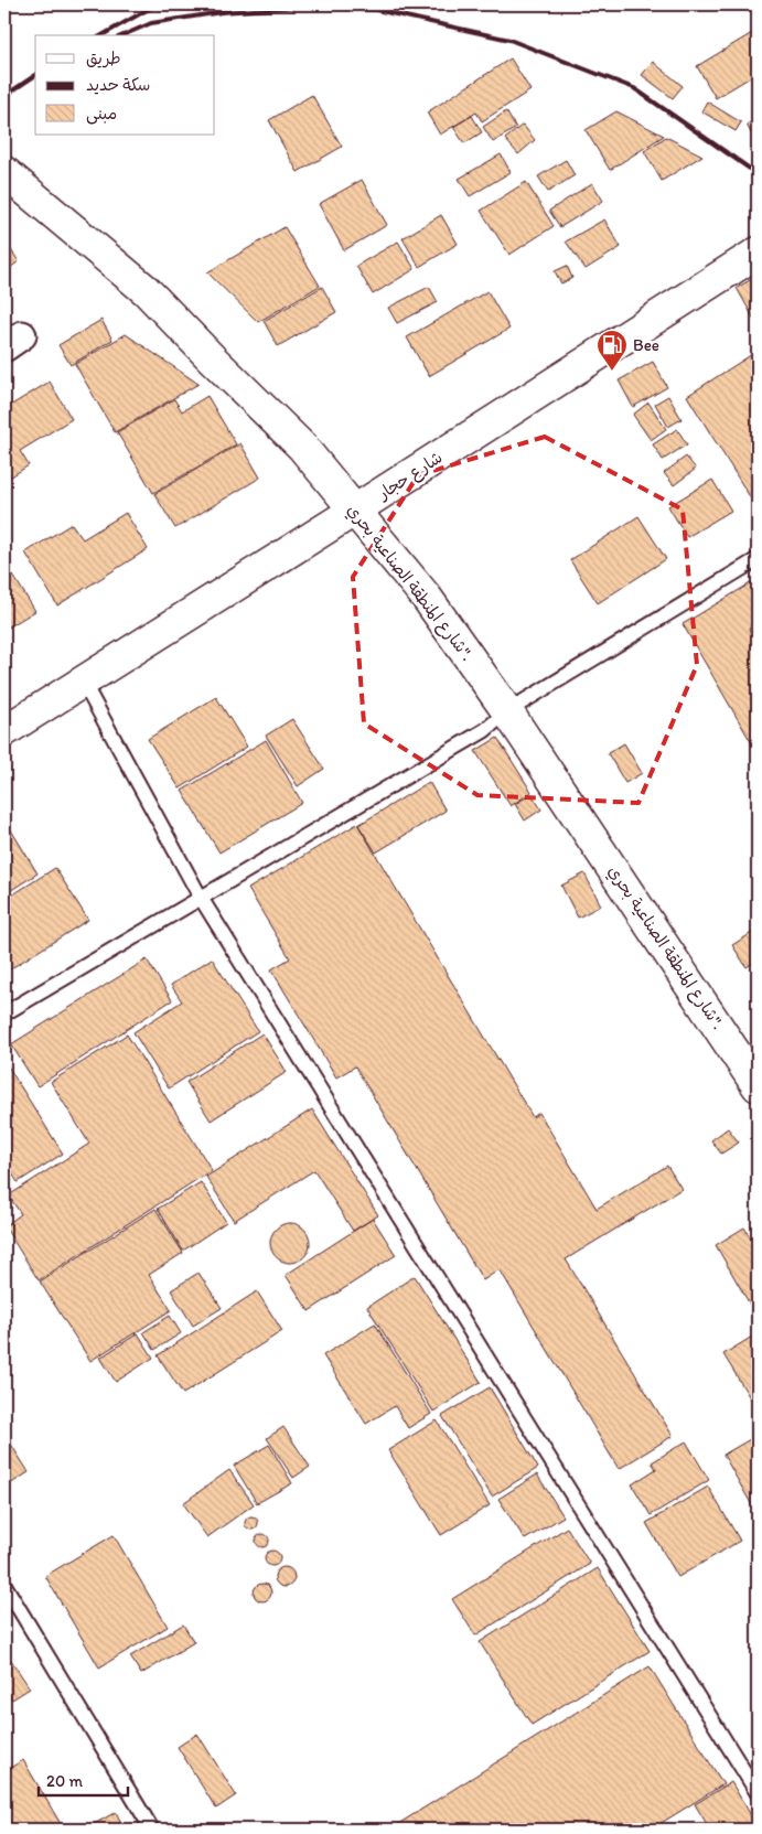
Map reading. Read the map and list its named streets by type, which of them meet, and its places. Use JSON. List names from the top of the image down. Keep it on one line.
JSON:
{"streets":{"street":["شارع حجار","شارع المنطقة الصناعية بحري\"."]},"crossings":[["شارع حجار","شارع المنطقة الصناعية بحري\"."]],"places":{"fuel station":["Bee"]},"legend":["طريق","سكة حديد","مبنى"],"scale_bar":"20 m"}
